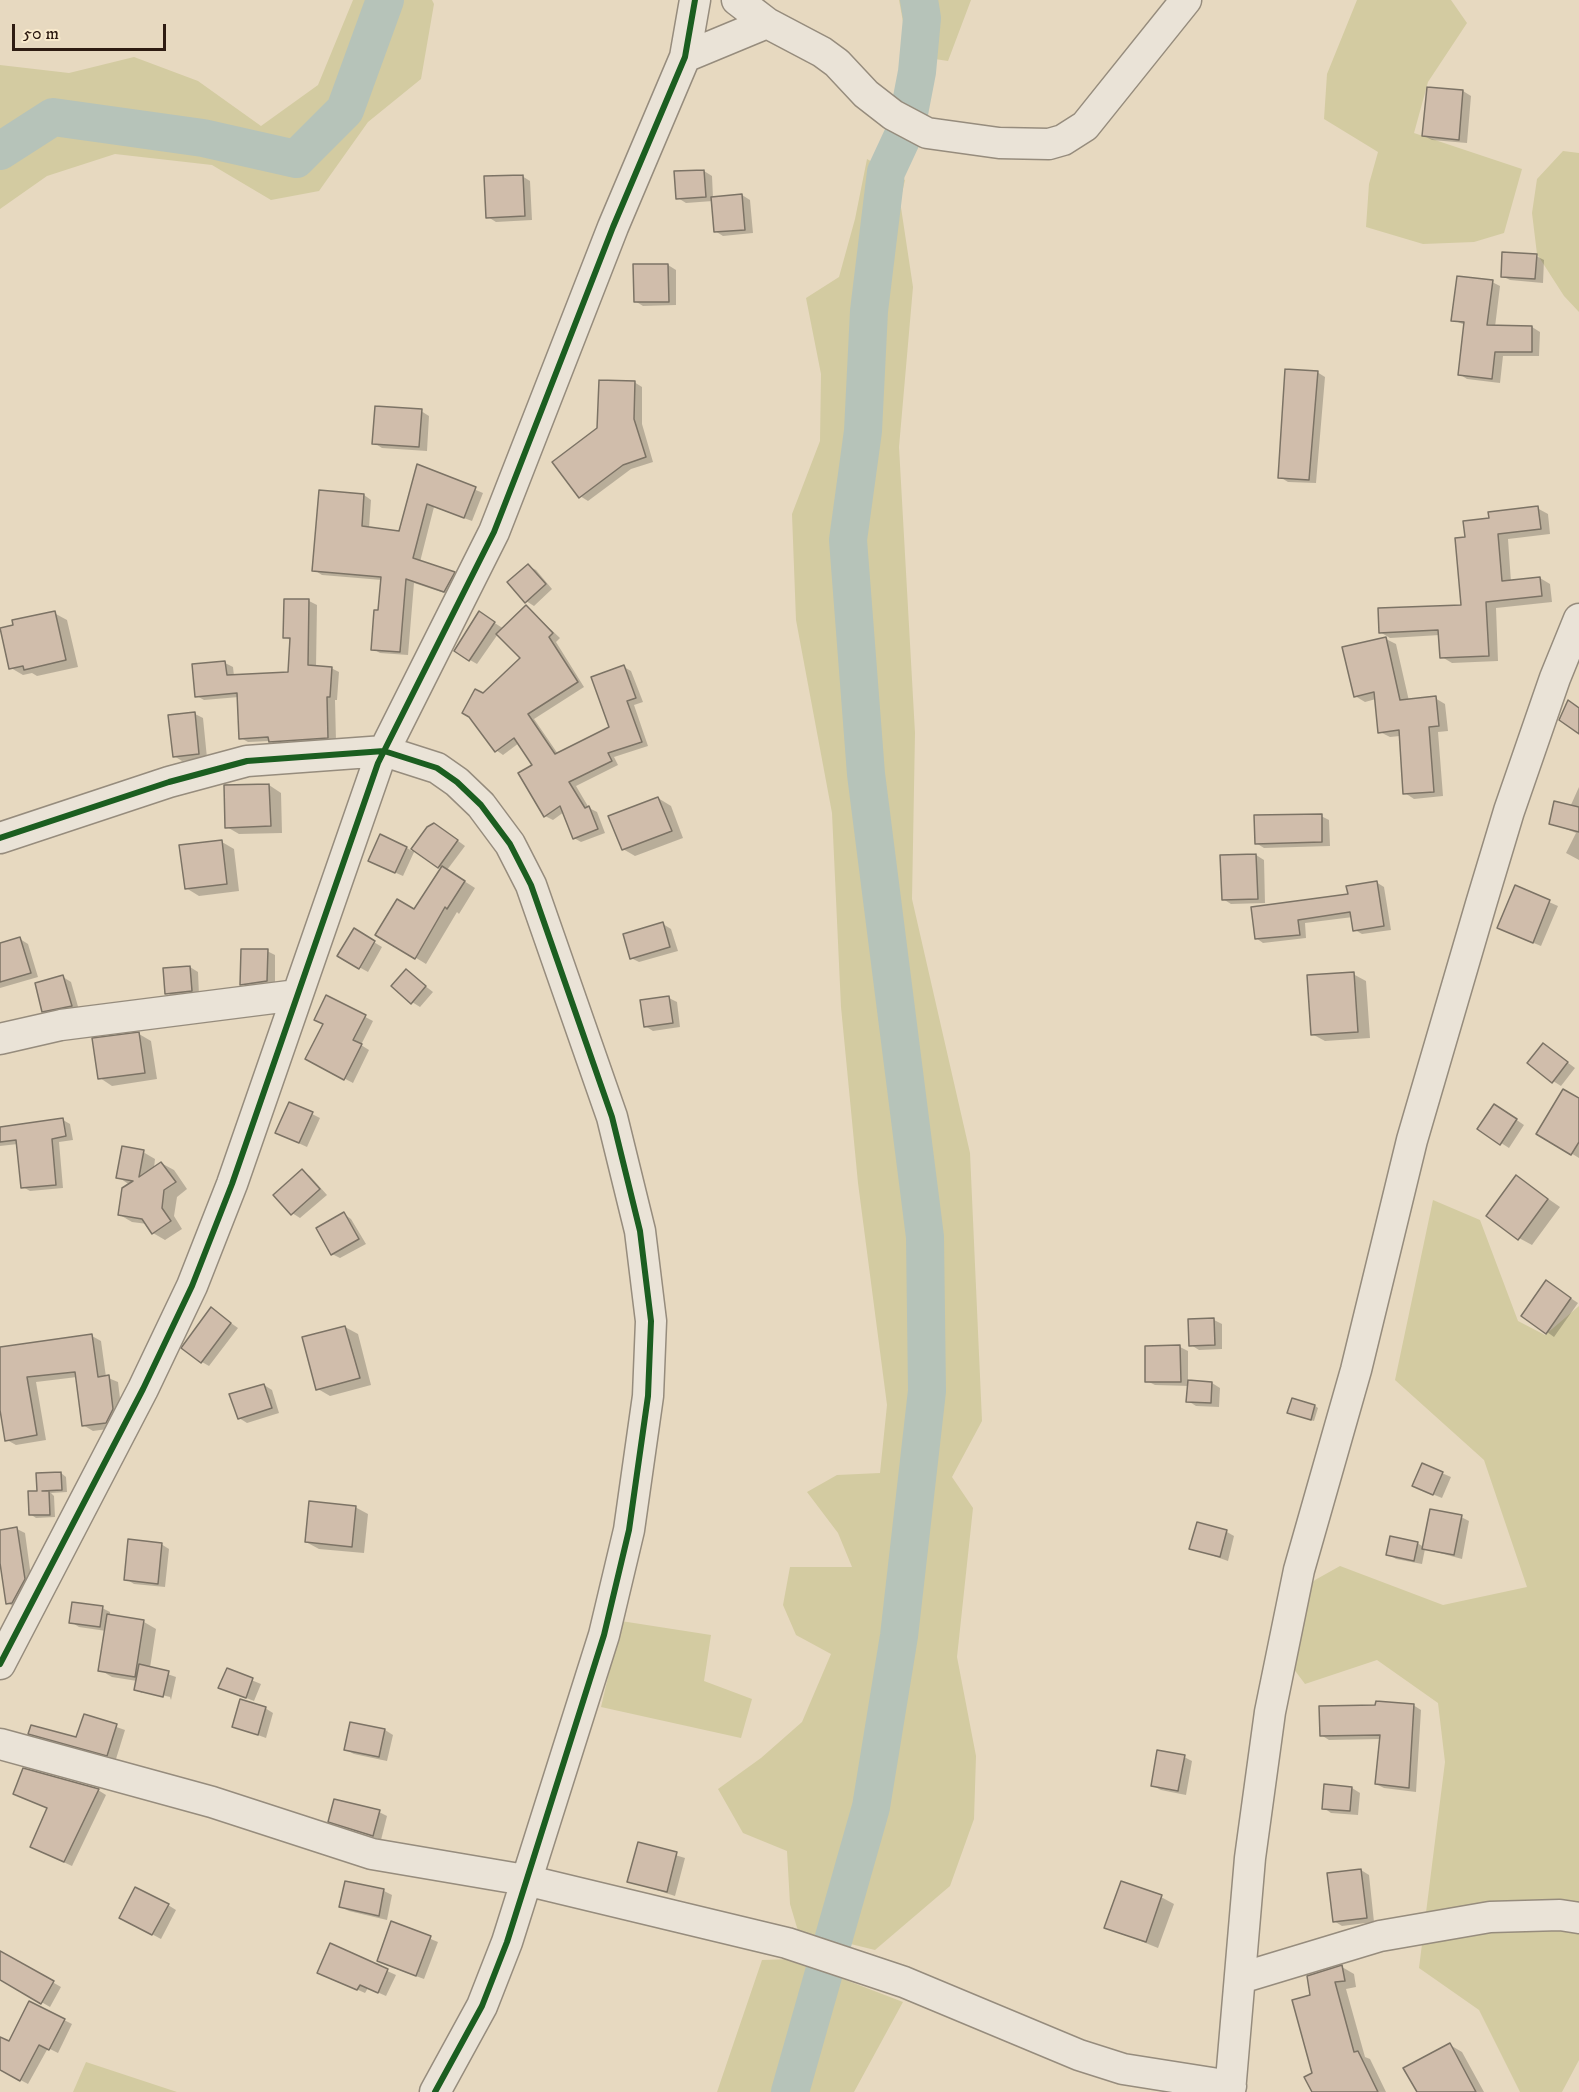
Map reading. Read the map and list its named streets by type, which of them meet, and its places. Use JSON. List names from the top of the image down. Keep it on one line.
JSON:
{"scale_bar":"50 m"}
